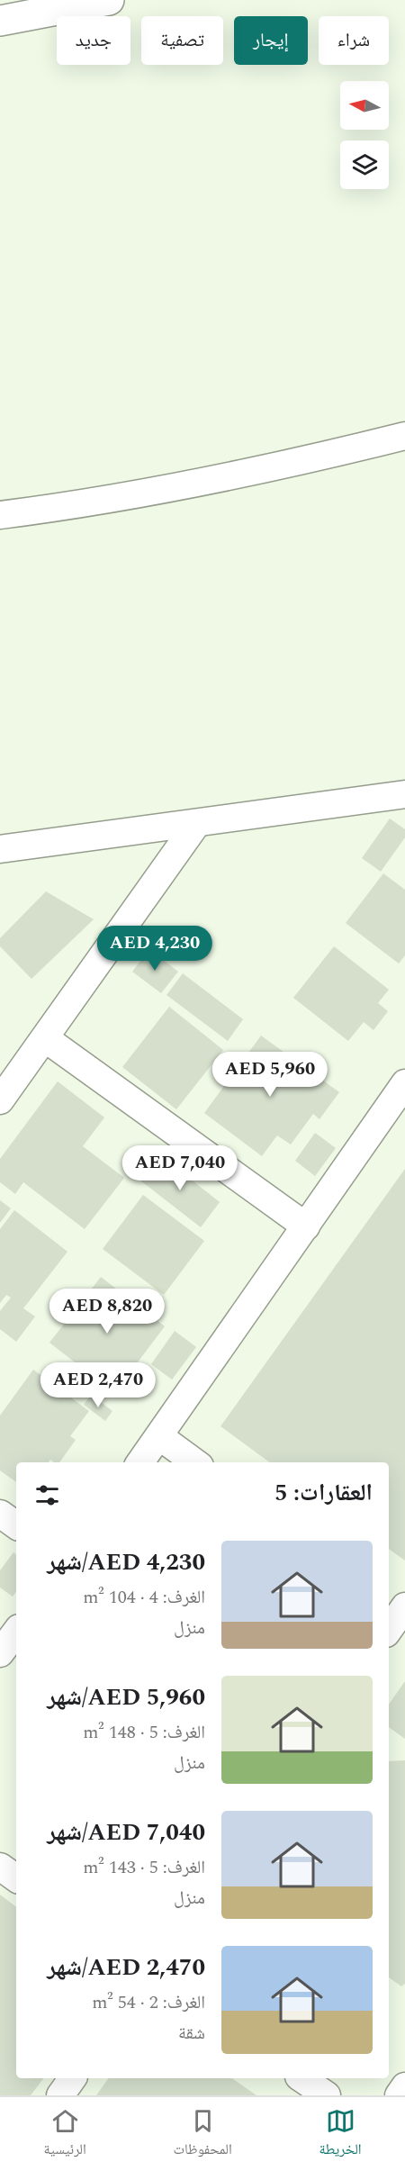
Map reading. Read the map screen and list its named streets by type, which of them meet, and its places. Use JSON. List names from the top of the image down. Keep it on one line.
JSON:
{"north":"left","page":{"chip":["شراء","إيجار","تصفية","جديد"],"price":["AED 4,230","AED 5,960","AED 7,040","AED 8,820","AED 2,470"],"heading":"العقارات: 5","list":[{"name":"AED 4,230/شهر","note":"الغرف: 4 · 104 m² · منزل"},{"name":"AED 5,960/شهر","note":"الغرف: 5 · 148 m² · منزل"},{"name":"AED 7,040/شهر","note":"الغرف: 5 · 143 m² · منزل"},{"name":"AED 2,470/شهر","note":"الغرف: 2 · 54 m² · شقة"}],"tabs":["الخريطة","المحفوظات","الرئيسية"]}}
